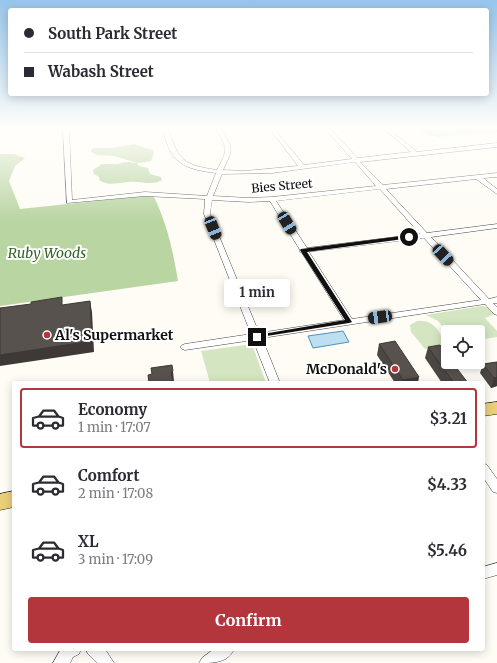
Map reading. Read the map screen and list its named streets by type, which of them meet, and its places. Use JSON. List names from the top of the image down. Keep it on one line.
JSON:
{"streets":{"street":["Bies Street"]},"parks":["Ruby Woods"],"places":["Al's Supermarket","McDonald's"],"page":{"banner":["South Park Street","Wabash Street"],"bubble":"1 min","list":[{"name":"Economy","note":"1 min · 17:07","value":"$3.21"},{"name":"Comfort","note":"2 min · 17:08","value":"$4.33"},{"name":"XL","note":"3 min · 17:09","value":"$5.46"}],"buttons":"Confirm"}}
